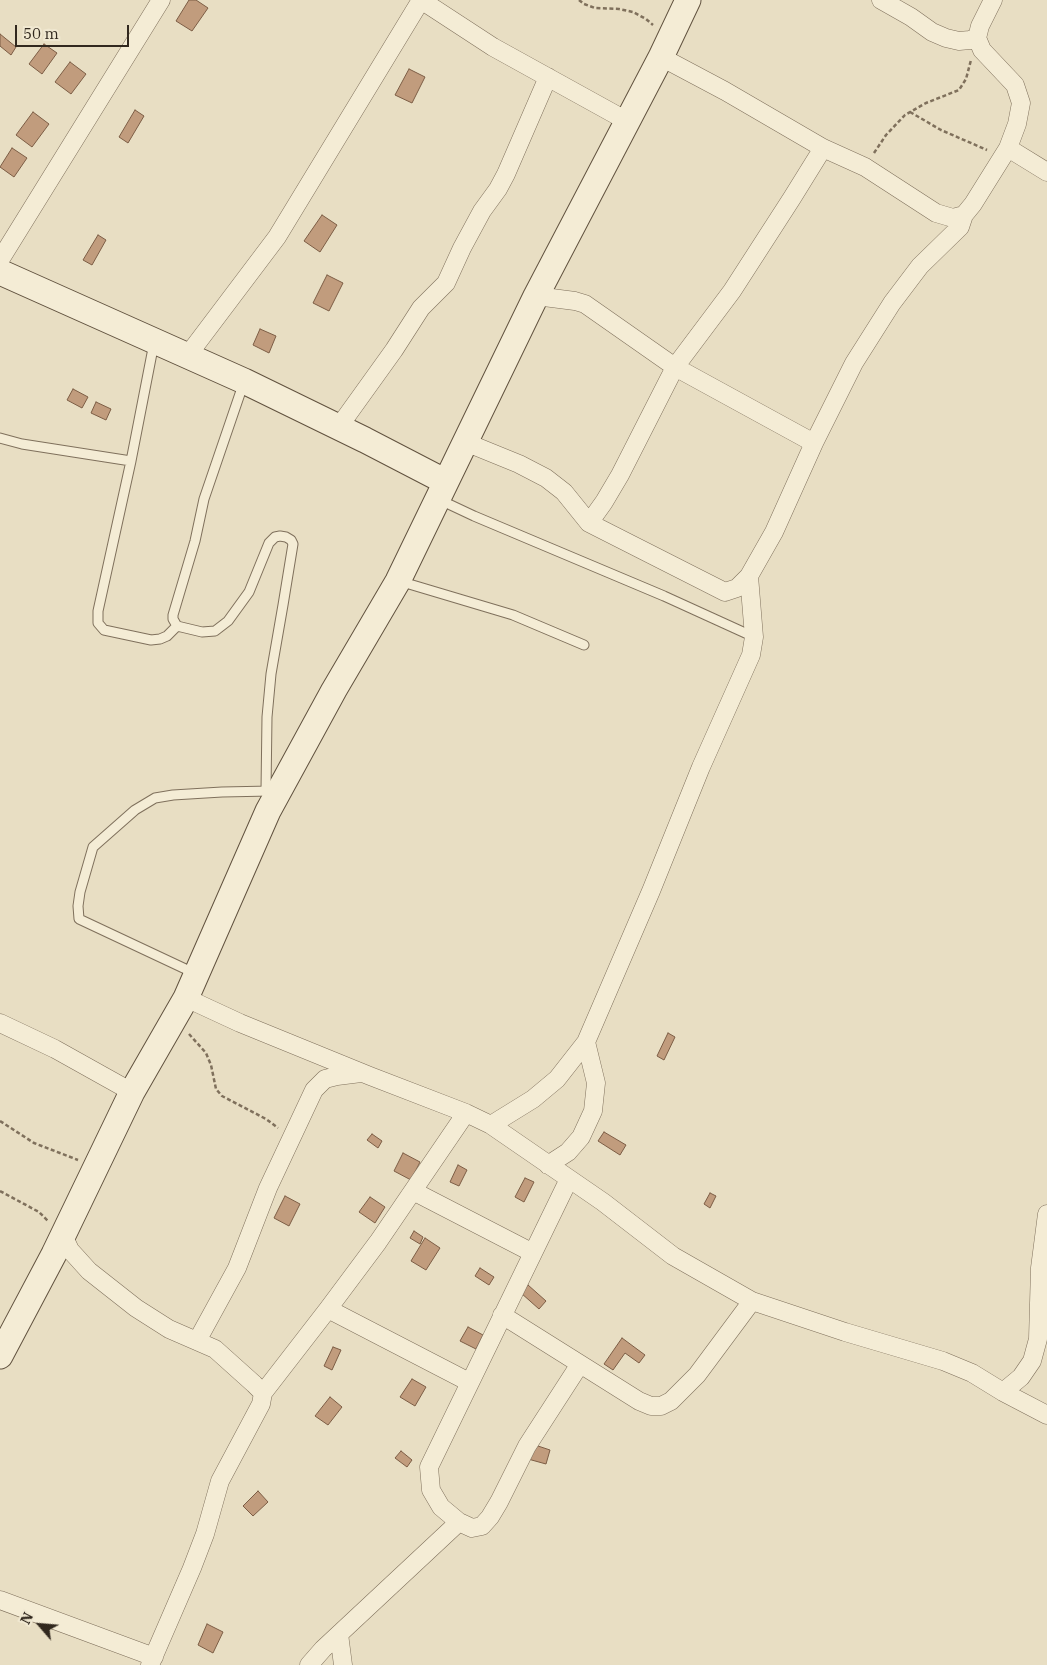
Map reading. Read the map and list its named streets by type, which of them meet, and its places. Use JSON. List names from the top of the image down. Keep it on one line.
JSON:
{"scale_bar":"50 m","north":"top left"}
